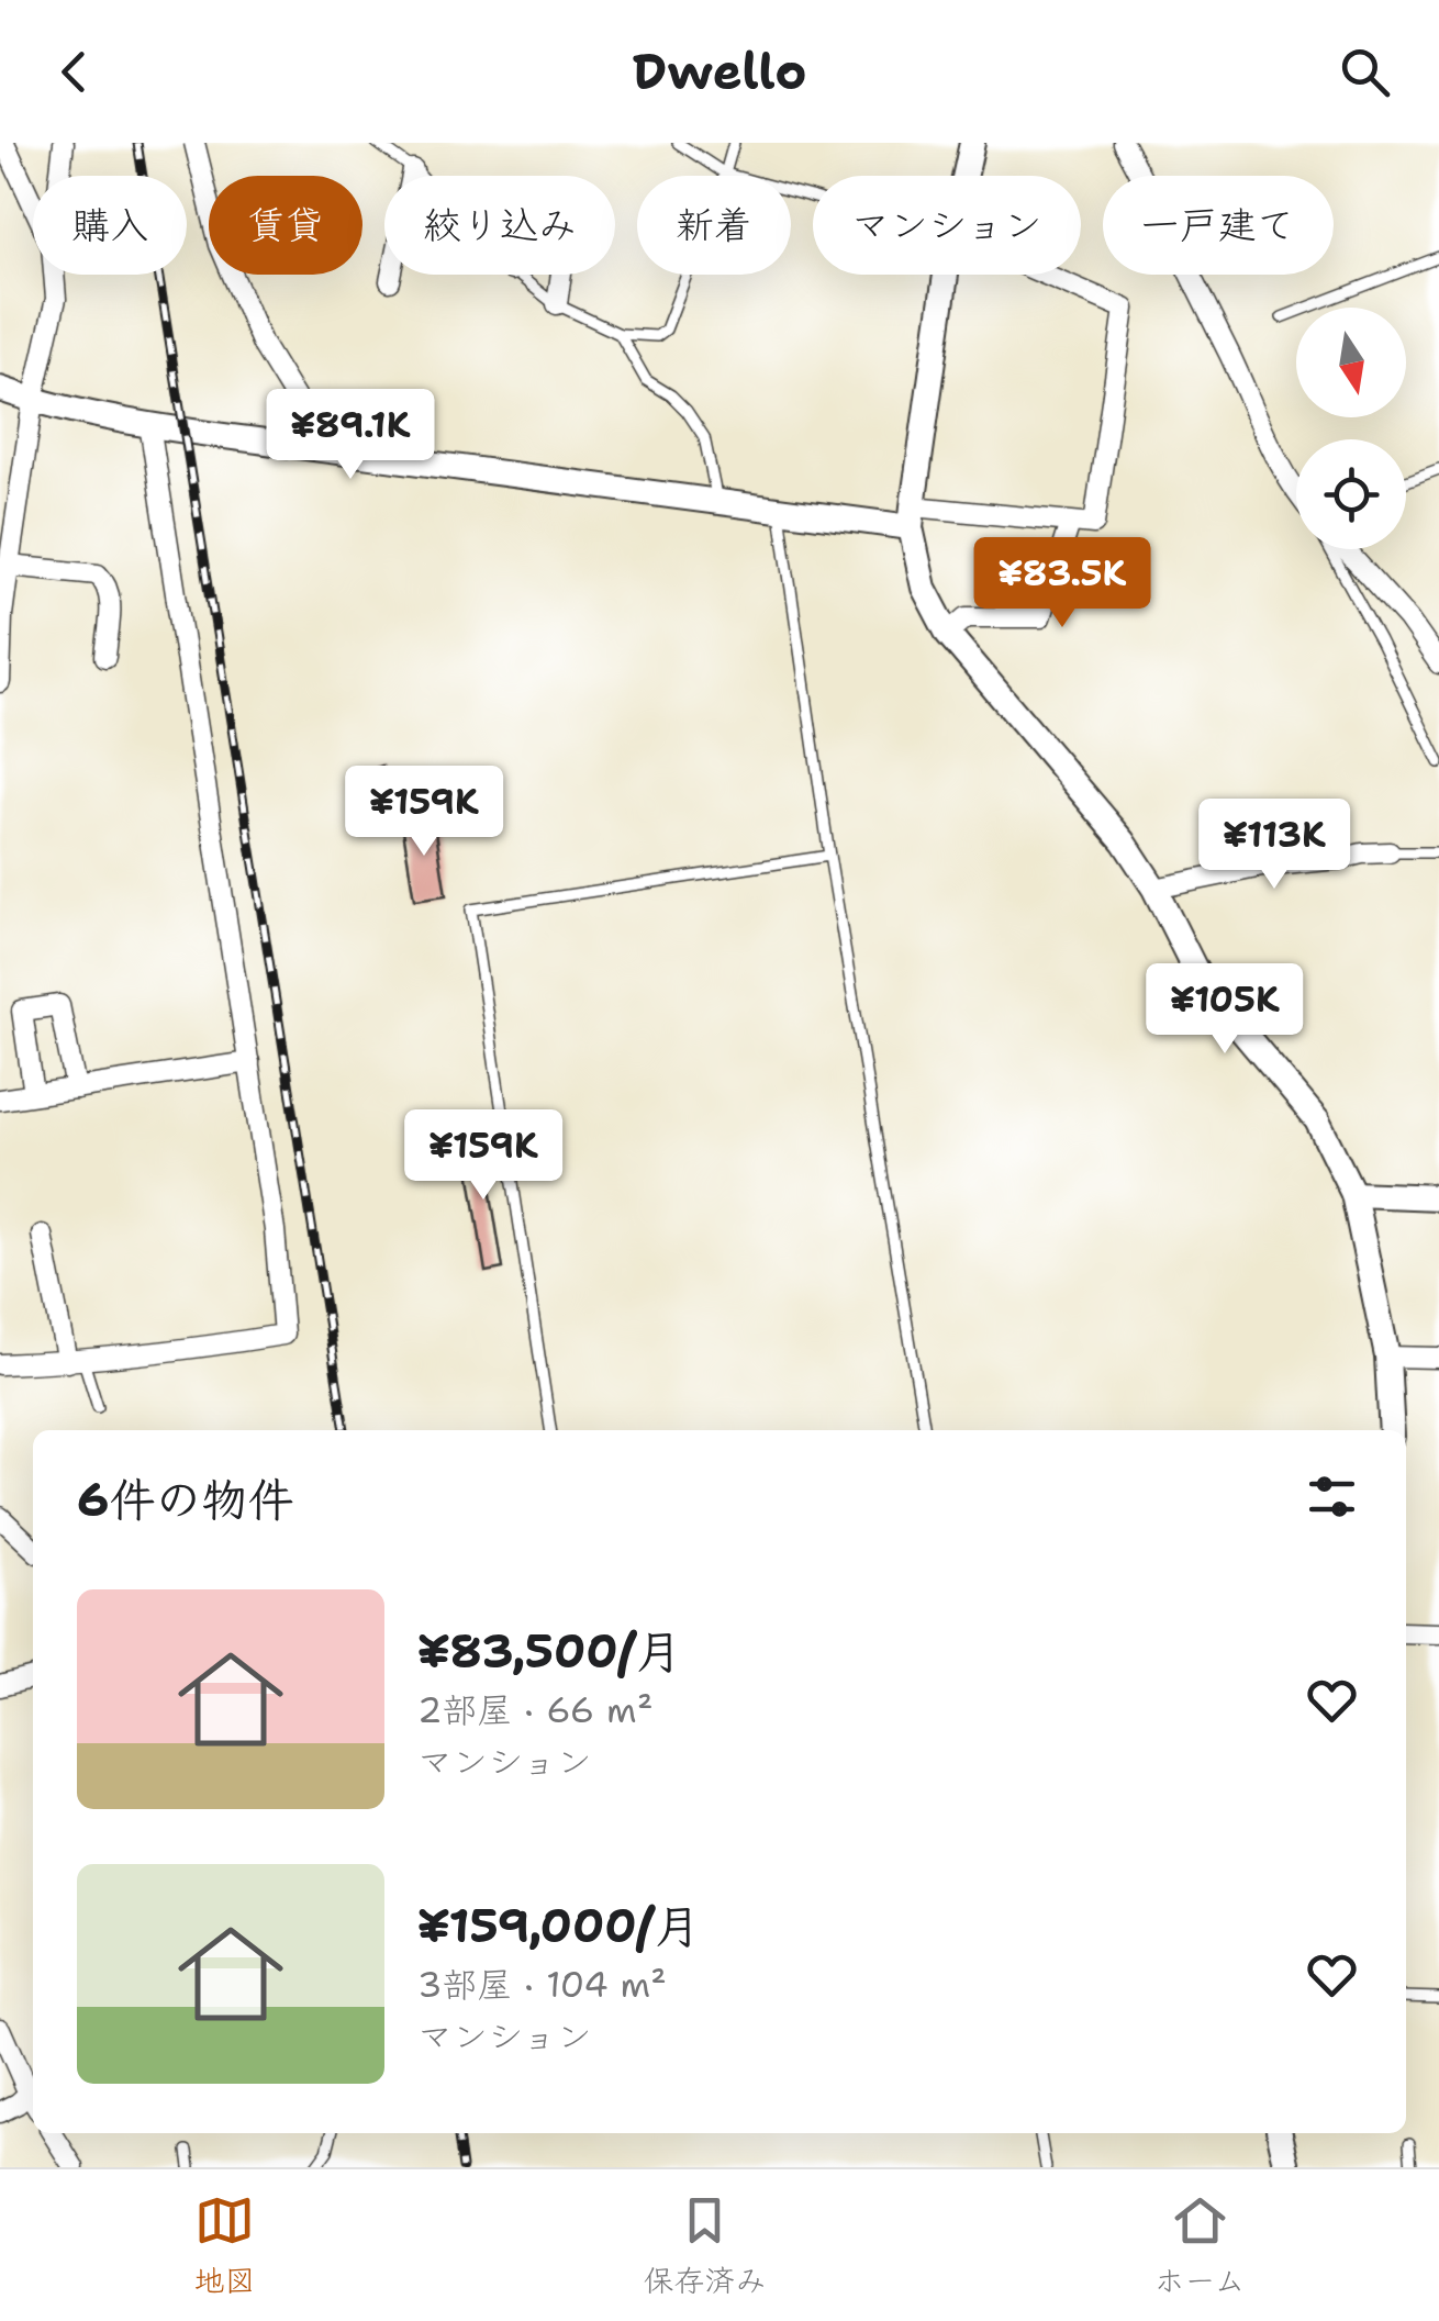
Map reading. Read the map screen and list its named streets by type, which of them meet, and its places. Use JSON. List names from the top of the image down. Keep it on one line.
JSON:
{"north":"bottom","page":{"header":"Dwello","chip":["購入","賃貸","絞り込み","新着","マンション","一戸建て"],"price":["¥89.1K","¥83.5K","¥159K","¥113K","¥105K","¥159K"],"heading":"6件の物件","list":[{"name":"¥83,500/月","note":"2部屋 · 66 m² · マンション"},{"name":"¥159,000/月","note":"3部屋 · 104 m² · マンション"}],"tabs":["地図","保存済み","ホーム"]}}
